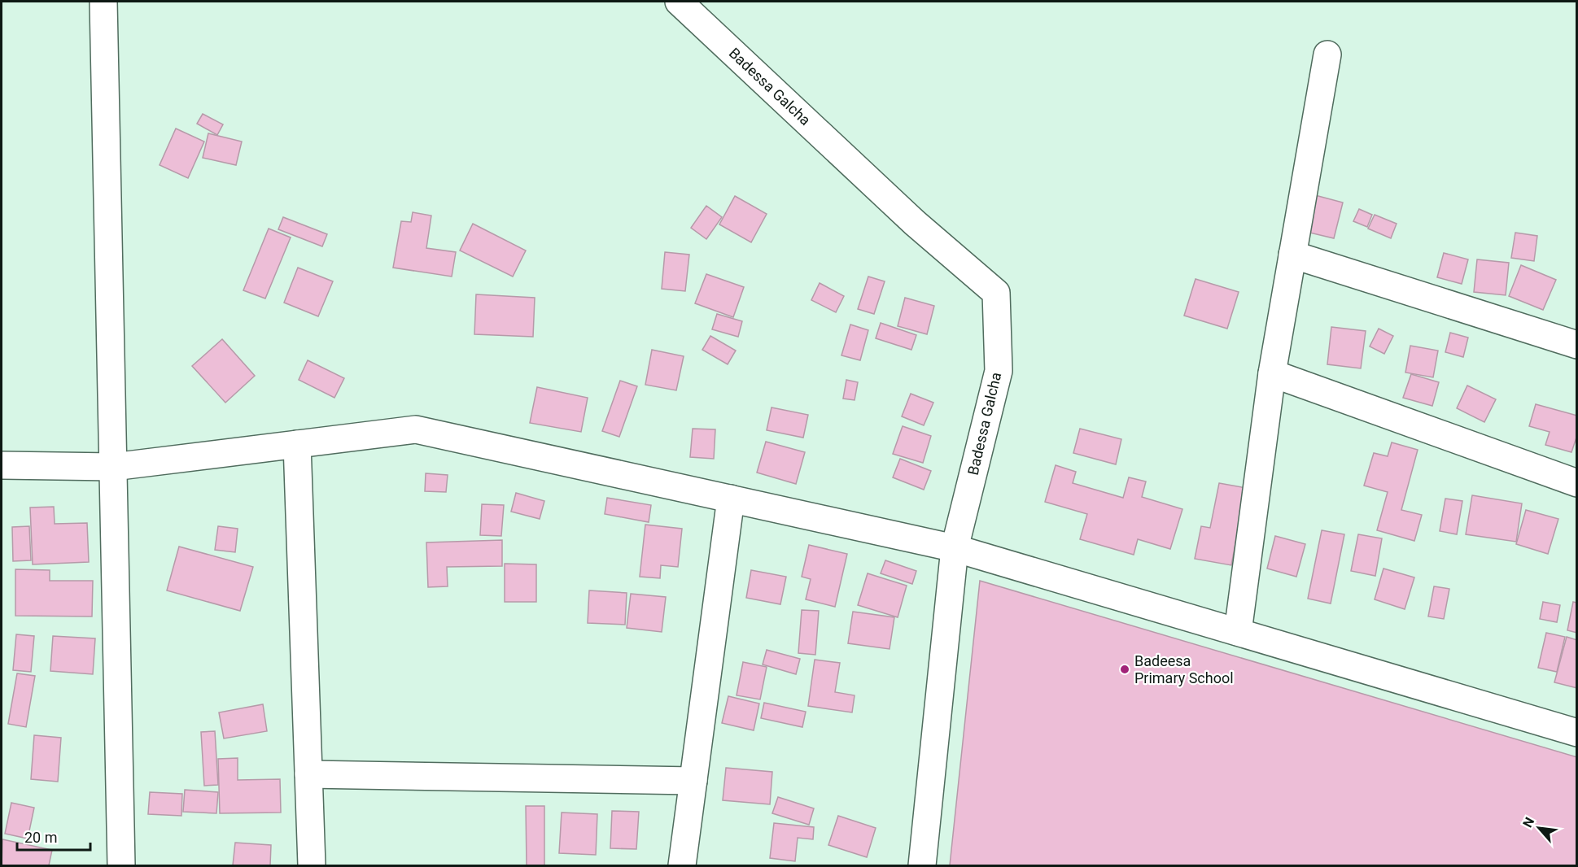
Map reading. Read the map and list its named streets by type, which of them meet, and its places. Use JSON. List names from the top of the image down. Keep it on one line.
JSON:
{"streets":{"street":["Badessa Galcha"]},"places":["Badeesa Primary School"],"scale_bar":"20 m","north":"top left"}
